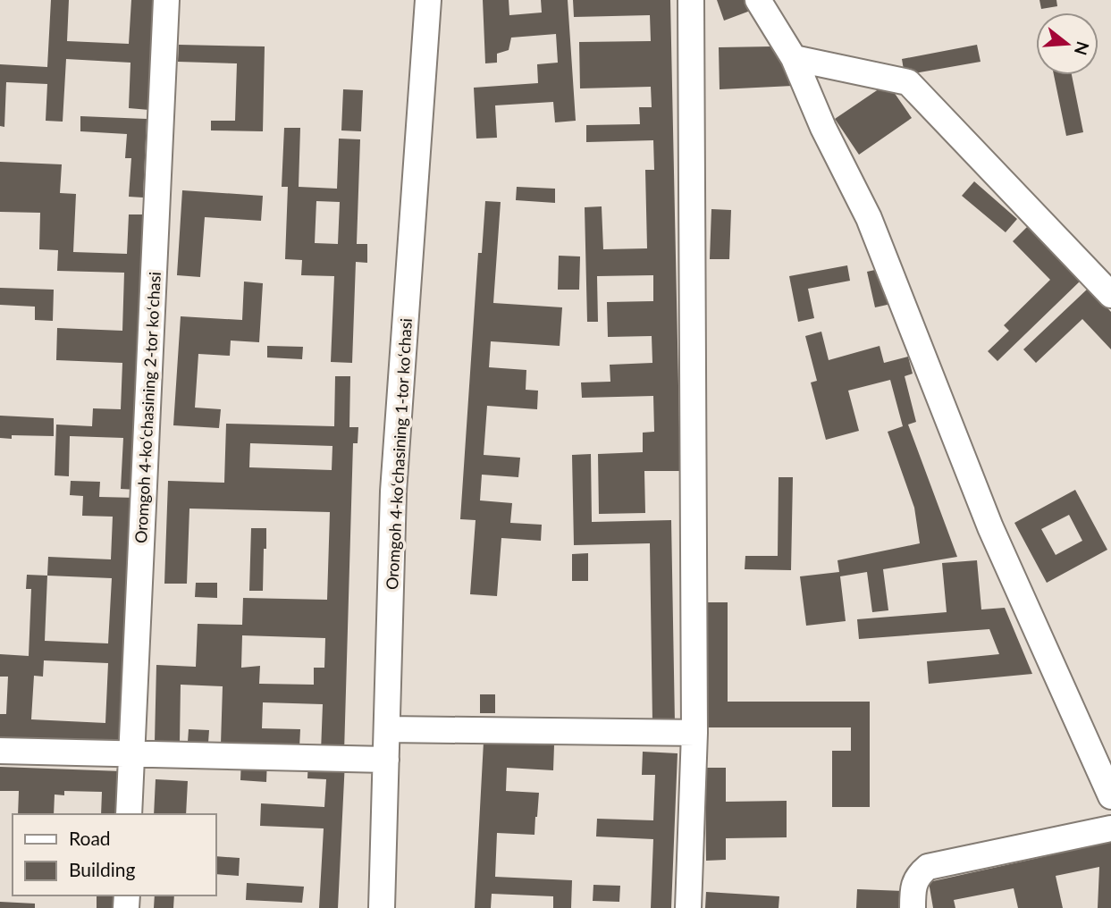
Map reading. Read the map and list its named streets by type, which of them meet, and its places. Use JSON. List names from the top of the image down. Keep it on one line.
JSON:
{"streets":{"street":["Oromgoh 4-koʻchasining 2-tor koʻchasi","Oromgoh 4-koʻchasining 1-tor koʻchasi"]},"legend":["Road","Building"],"north":"right"}
